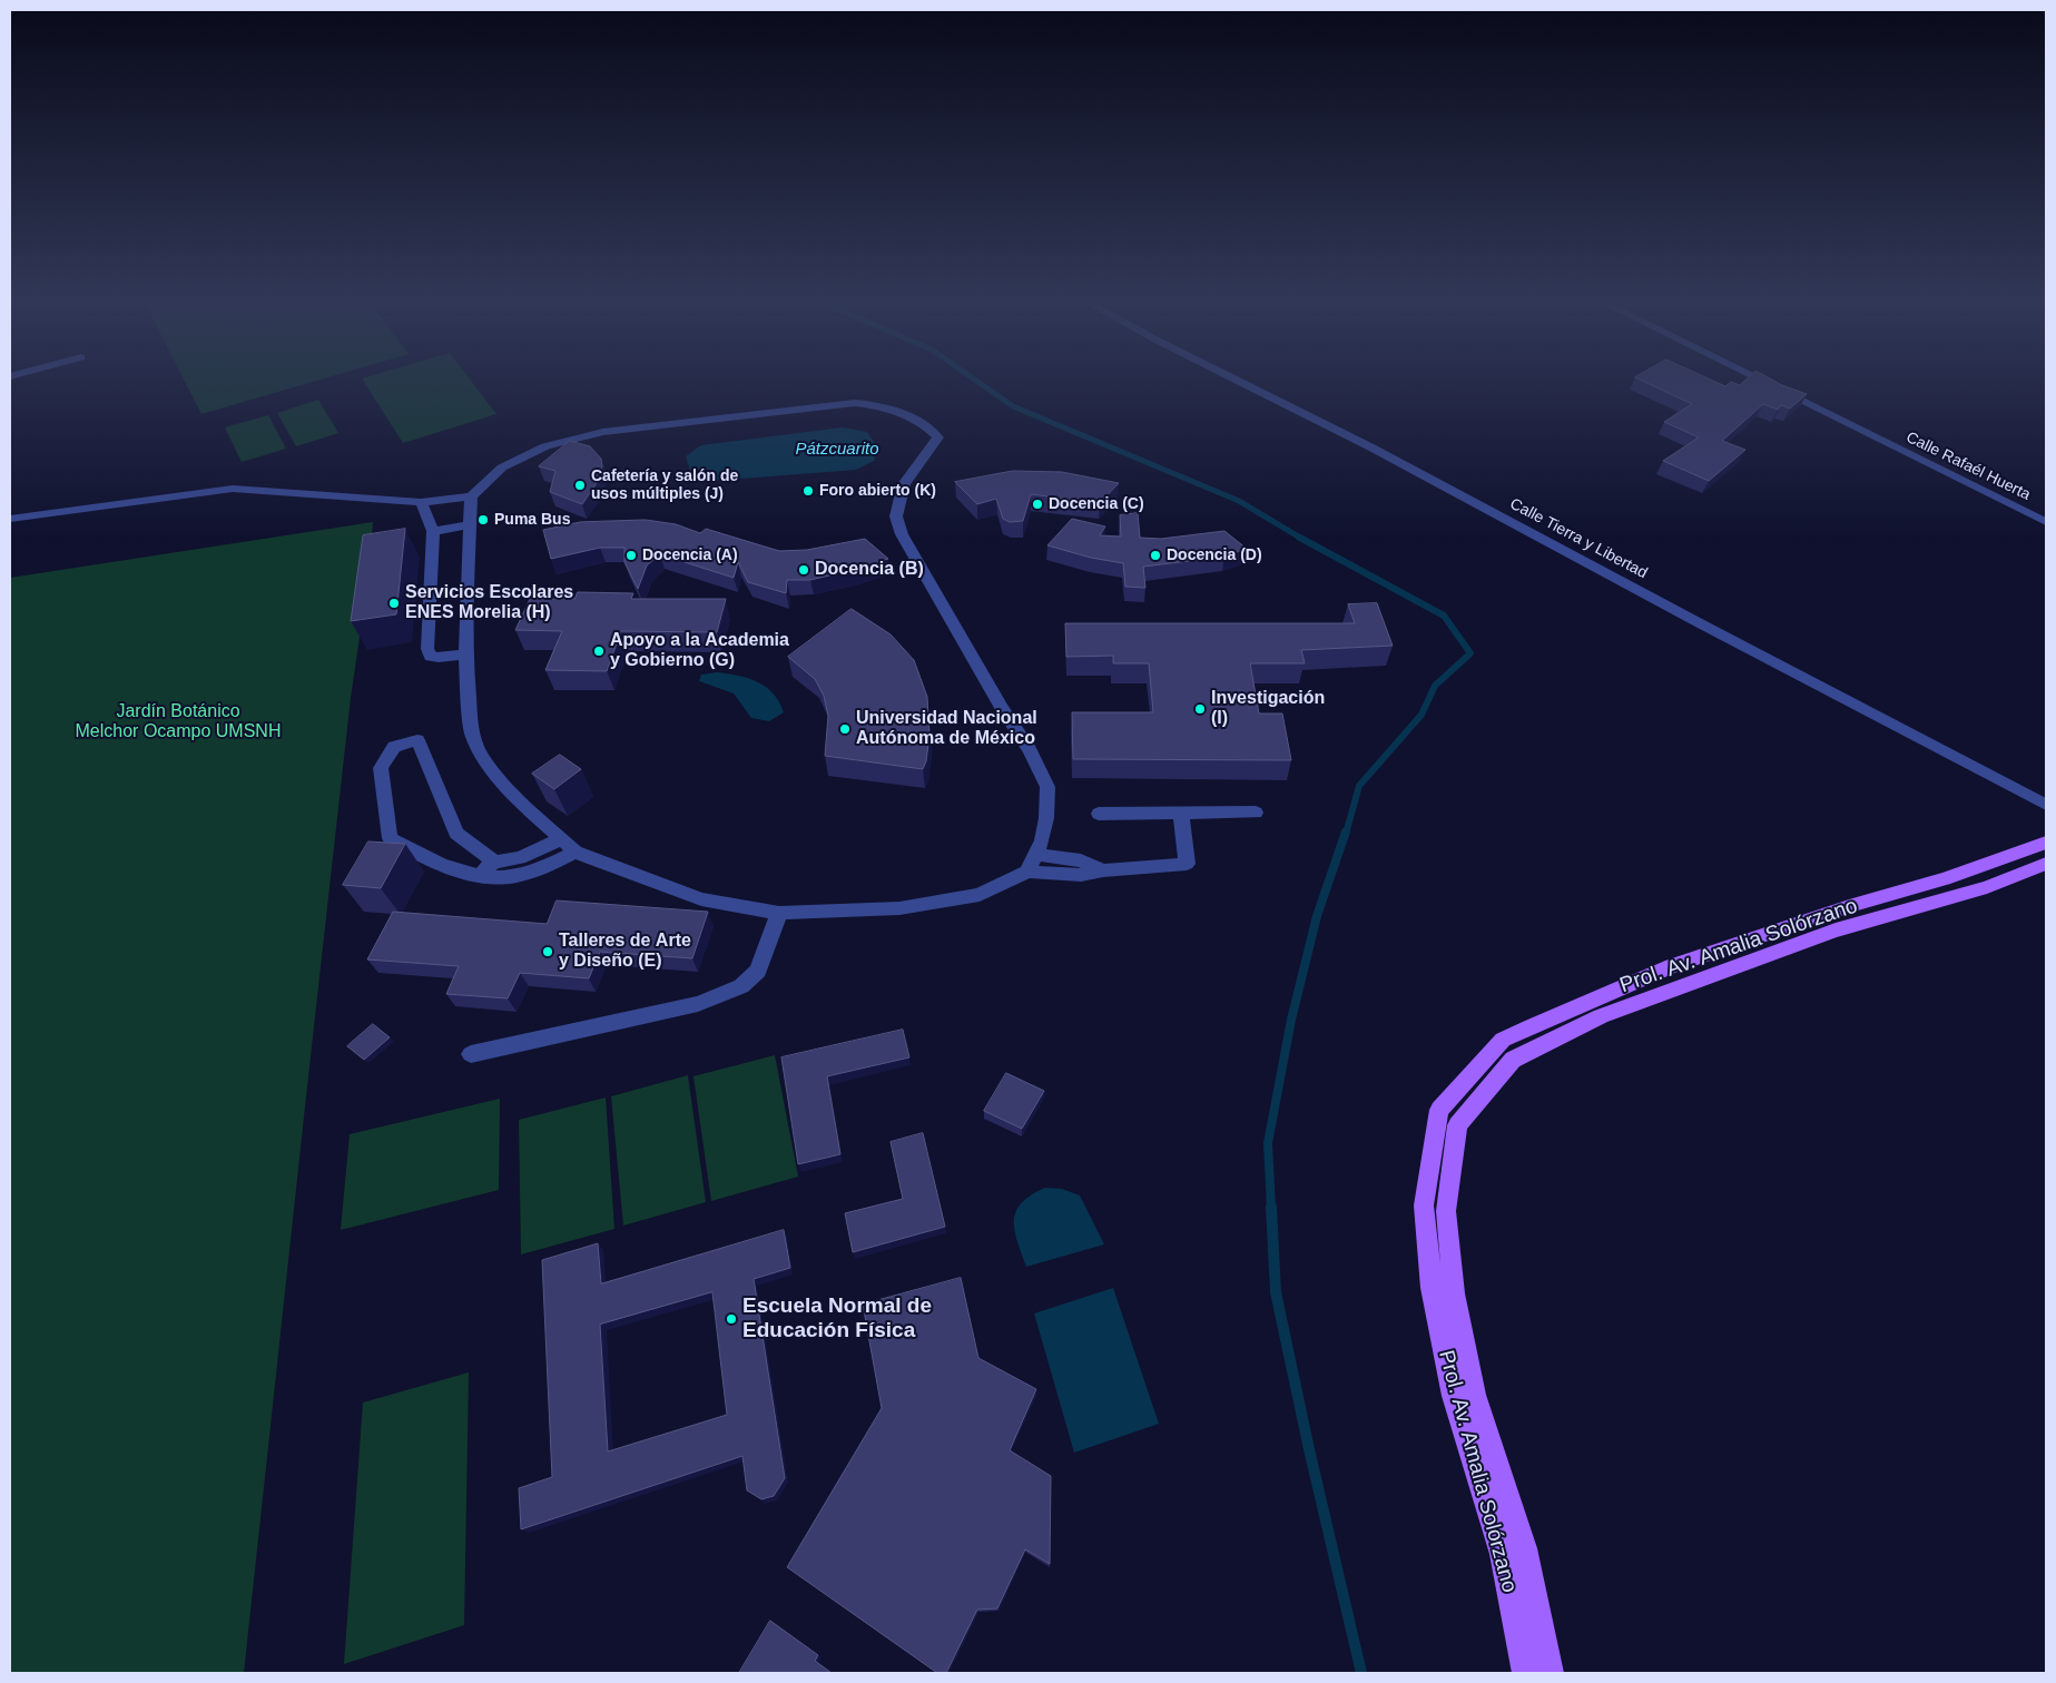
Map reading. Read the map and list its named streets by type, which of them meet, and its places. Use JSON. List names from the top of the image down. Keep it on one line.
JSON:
{"streets":{"main road":["Prol. Av. Amalia Solórzano"],"street":["Calle Rafaél Huerta","Calle Tierra y Libertad"]},"water":["Pátzcuarito"],"parks":["Jardín Botánico Melchor Ocampo UMSNH"],"places":["Cafetería y salón de usos múltiples (J)","Foro abierto (K)","Docencia (C)","Puma Bus","Docencia (A)","Docencia (D)","Docencia (B)","Servicios Escolares ENES Morelia (H)","Apoyo a la Academia y Gobierno (G)","Investigación (I)","Universidad Nacional Autónoma de México","Talleres de Arte y Diseño (E)","Escuela Normal de Educación Física"]}
